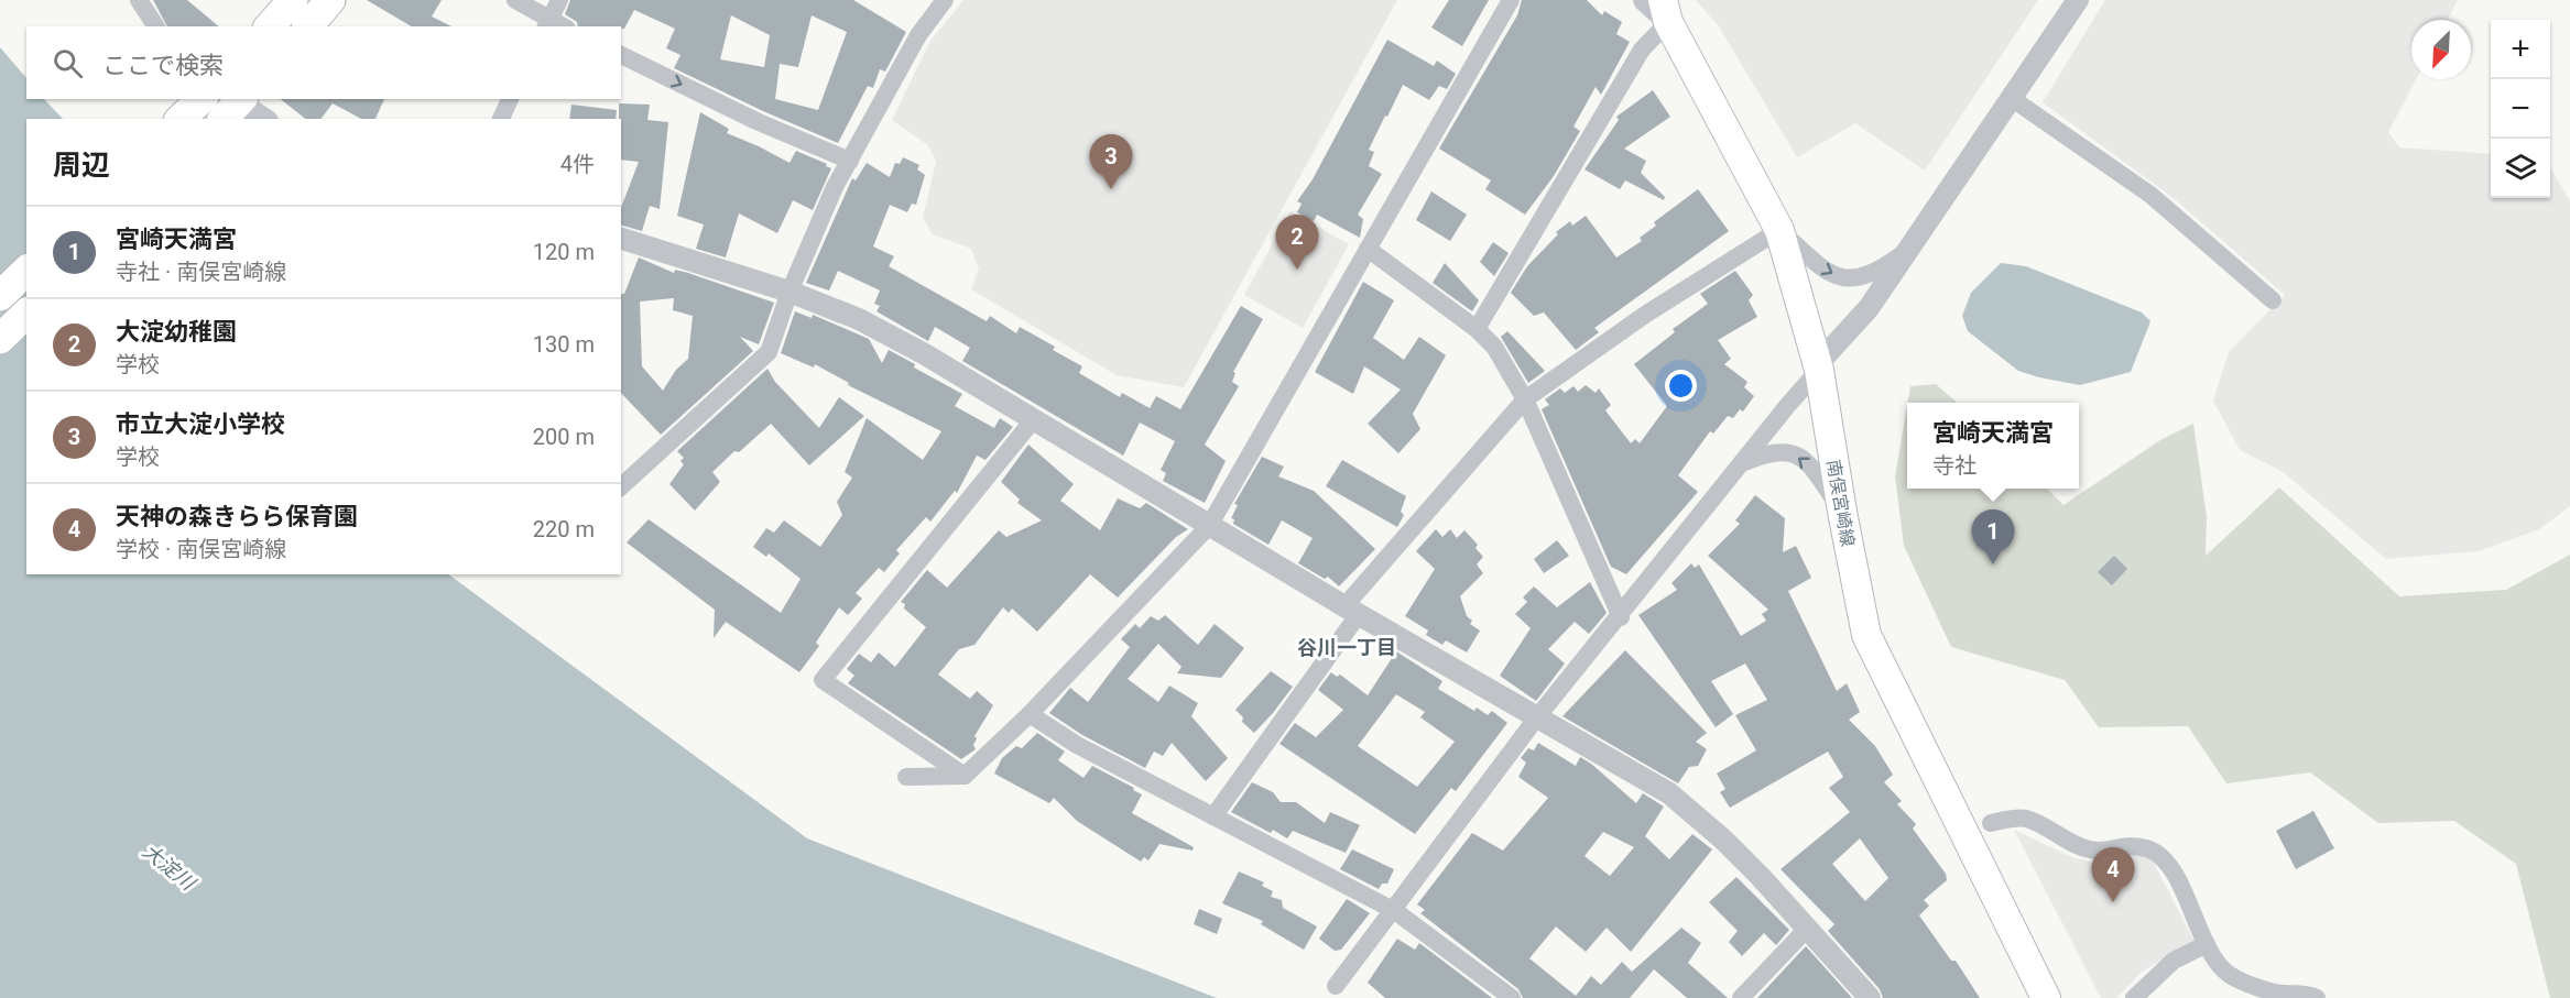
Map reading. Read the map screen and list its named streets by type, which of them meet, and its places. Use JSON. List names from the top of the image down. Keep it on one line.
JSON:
{"streets":{"main road":["南俣宮崎線"]},"districts":["谷川一丁目"],"water":["大淀川"],"north":"bottom left","page":{"map_buttons":["+","−"],"search":"ここで検索","heading":["周辺","4件"],"pins":["3","2","1","4"],"list":[{"mark":"1","name":"宮崎天満宮","note":"寺社 · 南俣宮崎線","value":"120 m"},{"mark":"2","name":"大淀幼稚園","note":"学校","value":"130 m"},{"mark":"3","name":"市立大淀小学校","note":"学校","value":"200 m"},{"mark":"4","name":"天神の森きらら保育園","note":"学校 · 南俣宮崎線","value":"220 m"}],"popup":["宮崎天満宮","寺社"]}}
